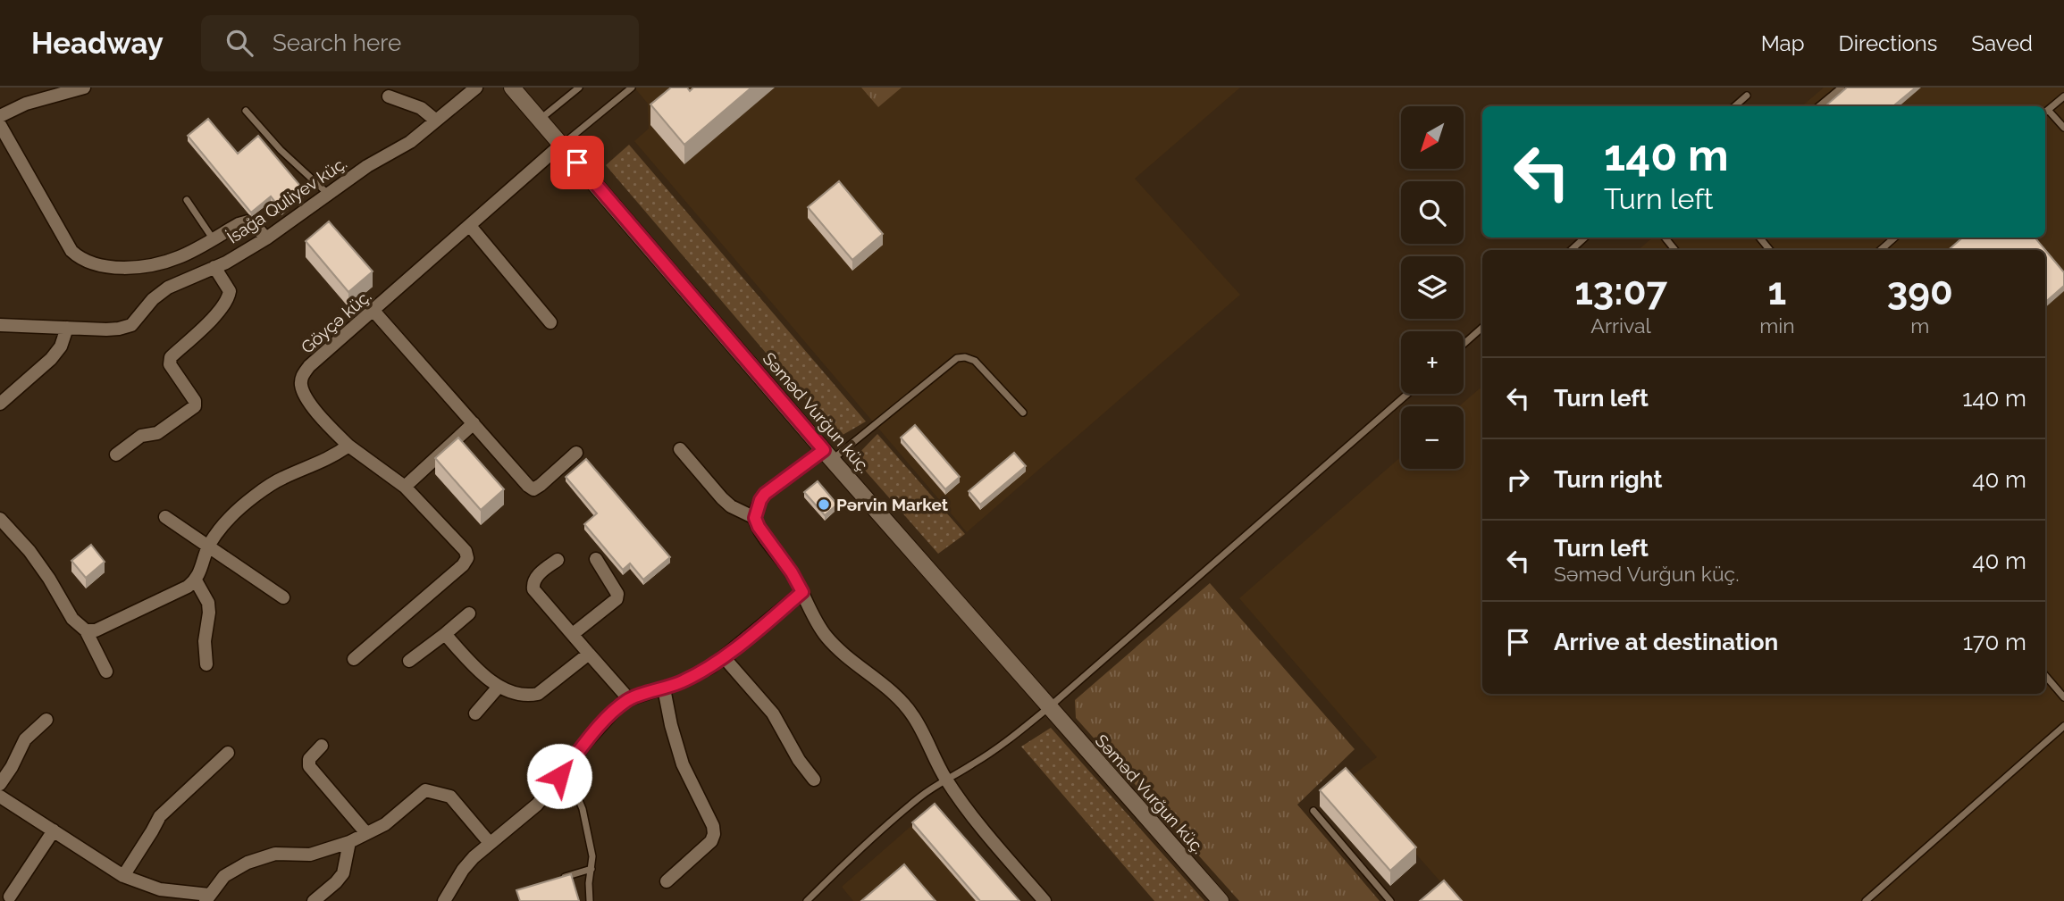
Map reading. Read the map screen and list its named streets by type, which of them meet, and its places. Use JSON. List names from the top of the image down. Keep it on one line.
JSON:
{"streets":{"main road":["Səməd Vurğun küç."],"street":["İsağa Quliyev küç.","Göyçə küç."]},"crossings":[["Göyçə küç.","Səməd Vurğun küç."]],"places":["Pərvin Market"],"north":"bottom left","page":{"header":"Headway","search":"Search here","nav":["Map","Directions","Saved"],"map_buttons":["+","−"],"turn":["140 m","Turn left"],"eta":["13:07","Arrival","1","min","390","m"],"list":[{"name":"Turn left","value":"140 m"},{"name":"Turn right","value":"40 m"},{"name":"Turn left","note":"Səməd Vurğun küç.","value":"40 m"},{"name":"Arrive at destination","value":"170 m"}]}}
